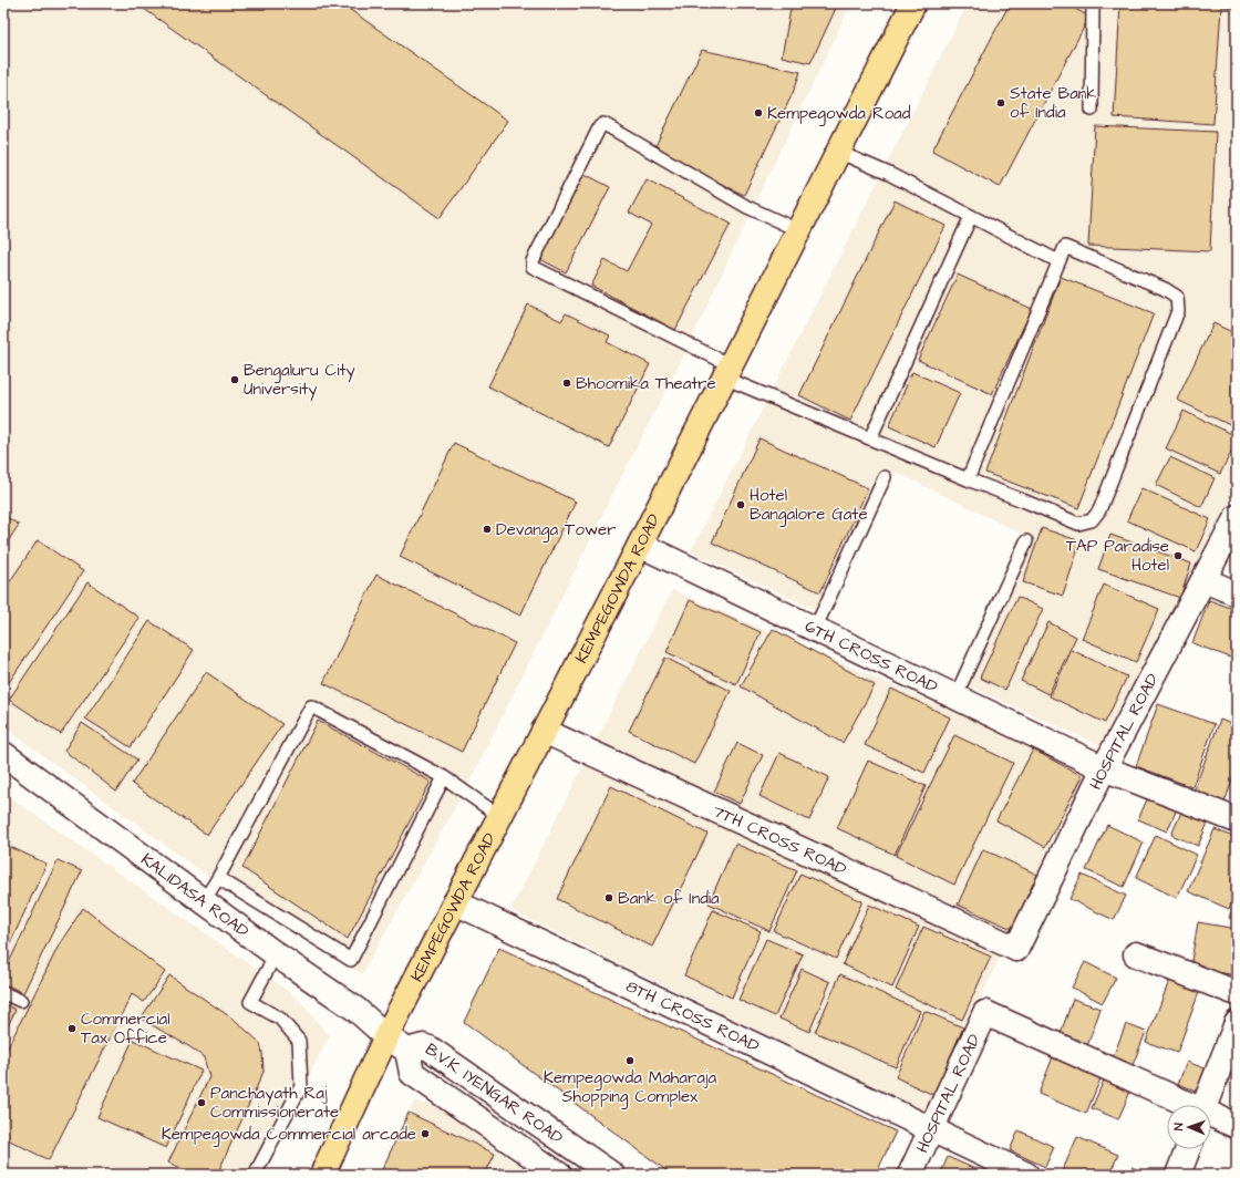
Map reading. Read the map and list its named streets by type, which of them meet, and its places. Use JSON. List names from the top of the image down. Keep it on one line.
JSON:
{"streets":{"main road":["KEMPEGOWDA ROAD"],"street":["6TH CROSS ROAD","HOSPITAL ROAD","7TH CROSS ROAD","KALIDASA ROAD","8TH CROSS ROAD","B.V.K. IYENGAR ROAD"]},"crossings":[["KEMPEGOWDA ROAD","6TH CROSS ROAD"],["KEMPEGOWDA ROAD","7TH CROSS ROAD"],["KEMPEGOWDA ROAD","KALIDASA ROAD"],["KEMPEGOWDA ROAD","8TH CROSS ROAD"],["6TH CROSS ROAD","HOSPITAL ROAD"],["HOSPITAL ROAD","7TH CROSS ROAD"],["HOSPITAL ROAD","8TH CROSS ROAD"],["KALIDASA ROAD","B.V.K. IYENGAR ROAD"]],"places":["State Bank of India","Kempegowda Road","Bengaluru City University","Bhoomika Theatre","Hotel Bangalore Gate","Devanga Tower","TAP Paradise Hotel","Bank of India","Commercial Tax Office","Kempegowda Maharaja Shopping Complex","Panchayath Raj Commissionerate","Kempegowda Commercial arcade"],"north":"left"}
